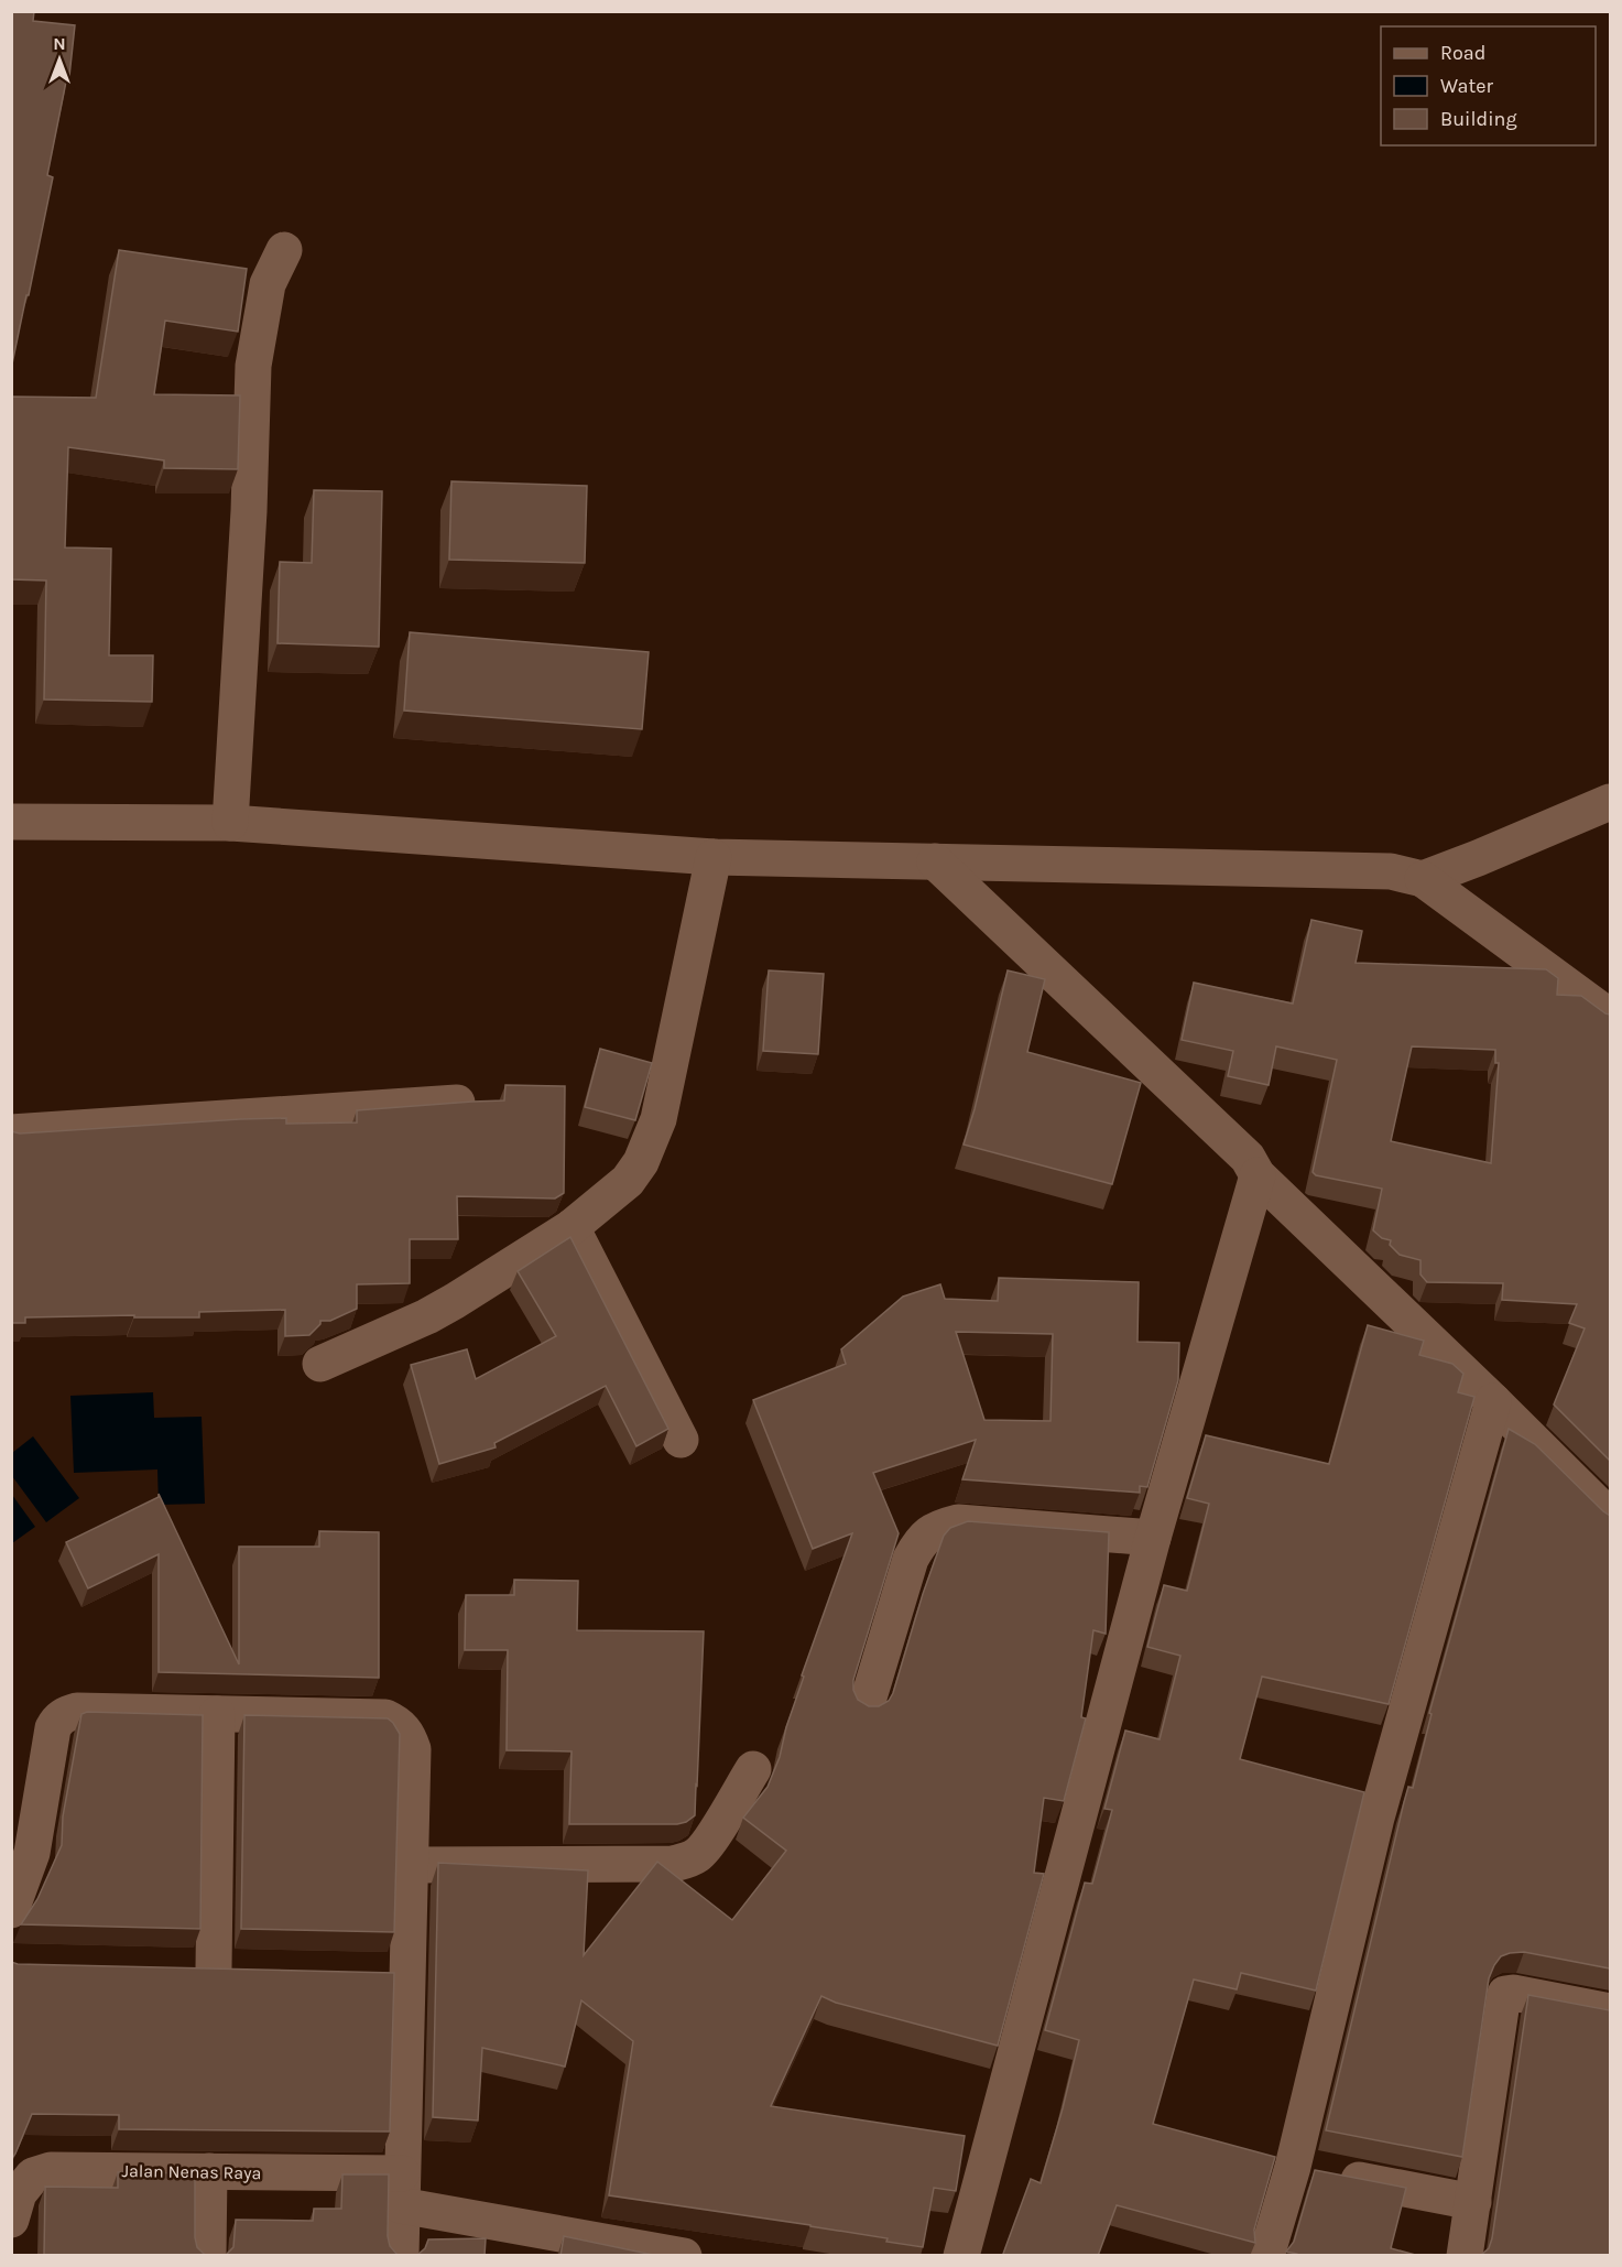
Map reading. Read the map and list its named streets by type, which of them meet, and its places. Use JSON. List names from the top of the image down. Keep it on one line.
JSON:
{"streets":{"street":["Jalan Nenas Raya"]},"legend":["Road","Water","Building"],"north":"top"}
